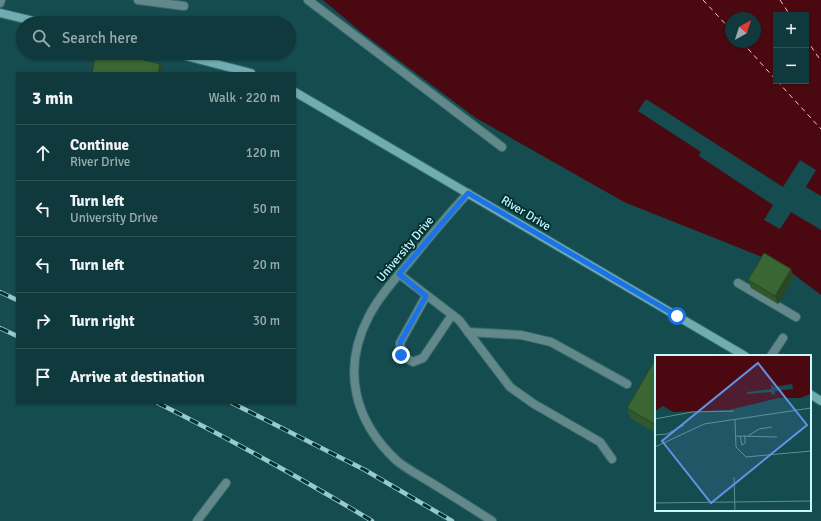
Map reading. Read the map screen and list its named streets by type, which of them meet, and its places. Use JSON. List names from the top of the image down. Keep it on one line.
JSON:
{"streets":{"street":["River Drive","University Drive"]},"crossings":[["River Drive","University Drive"]],"north":"top right","page":{"map_buttons":["+","−"],"search":"Search here","heading":["3 min","Walk · 220 m"],"list":[["Continue","River Drive","120 m"],["Turn left","University Drive","50 m"],["Turn left","20 m"],["Turn right","30 m"],"Arrive at destination"]}}
